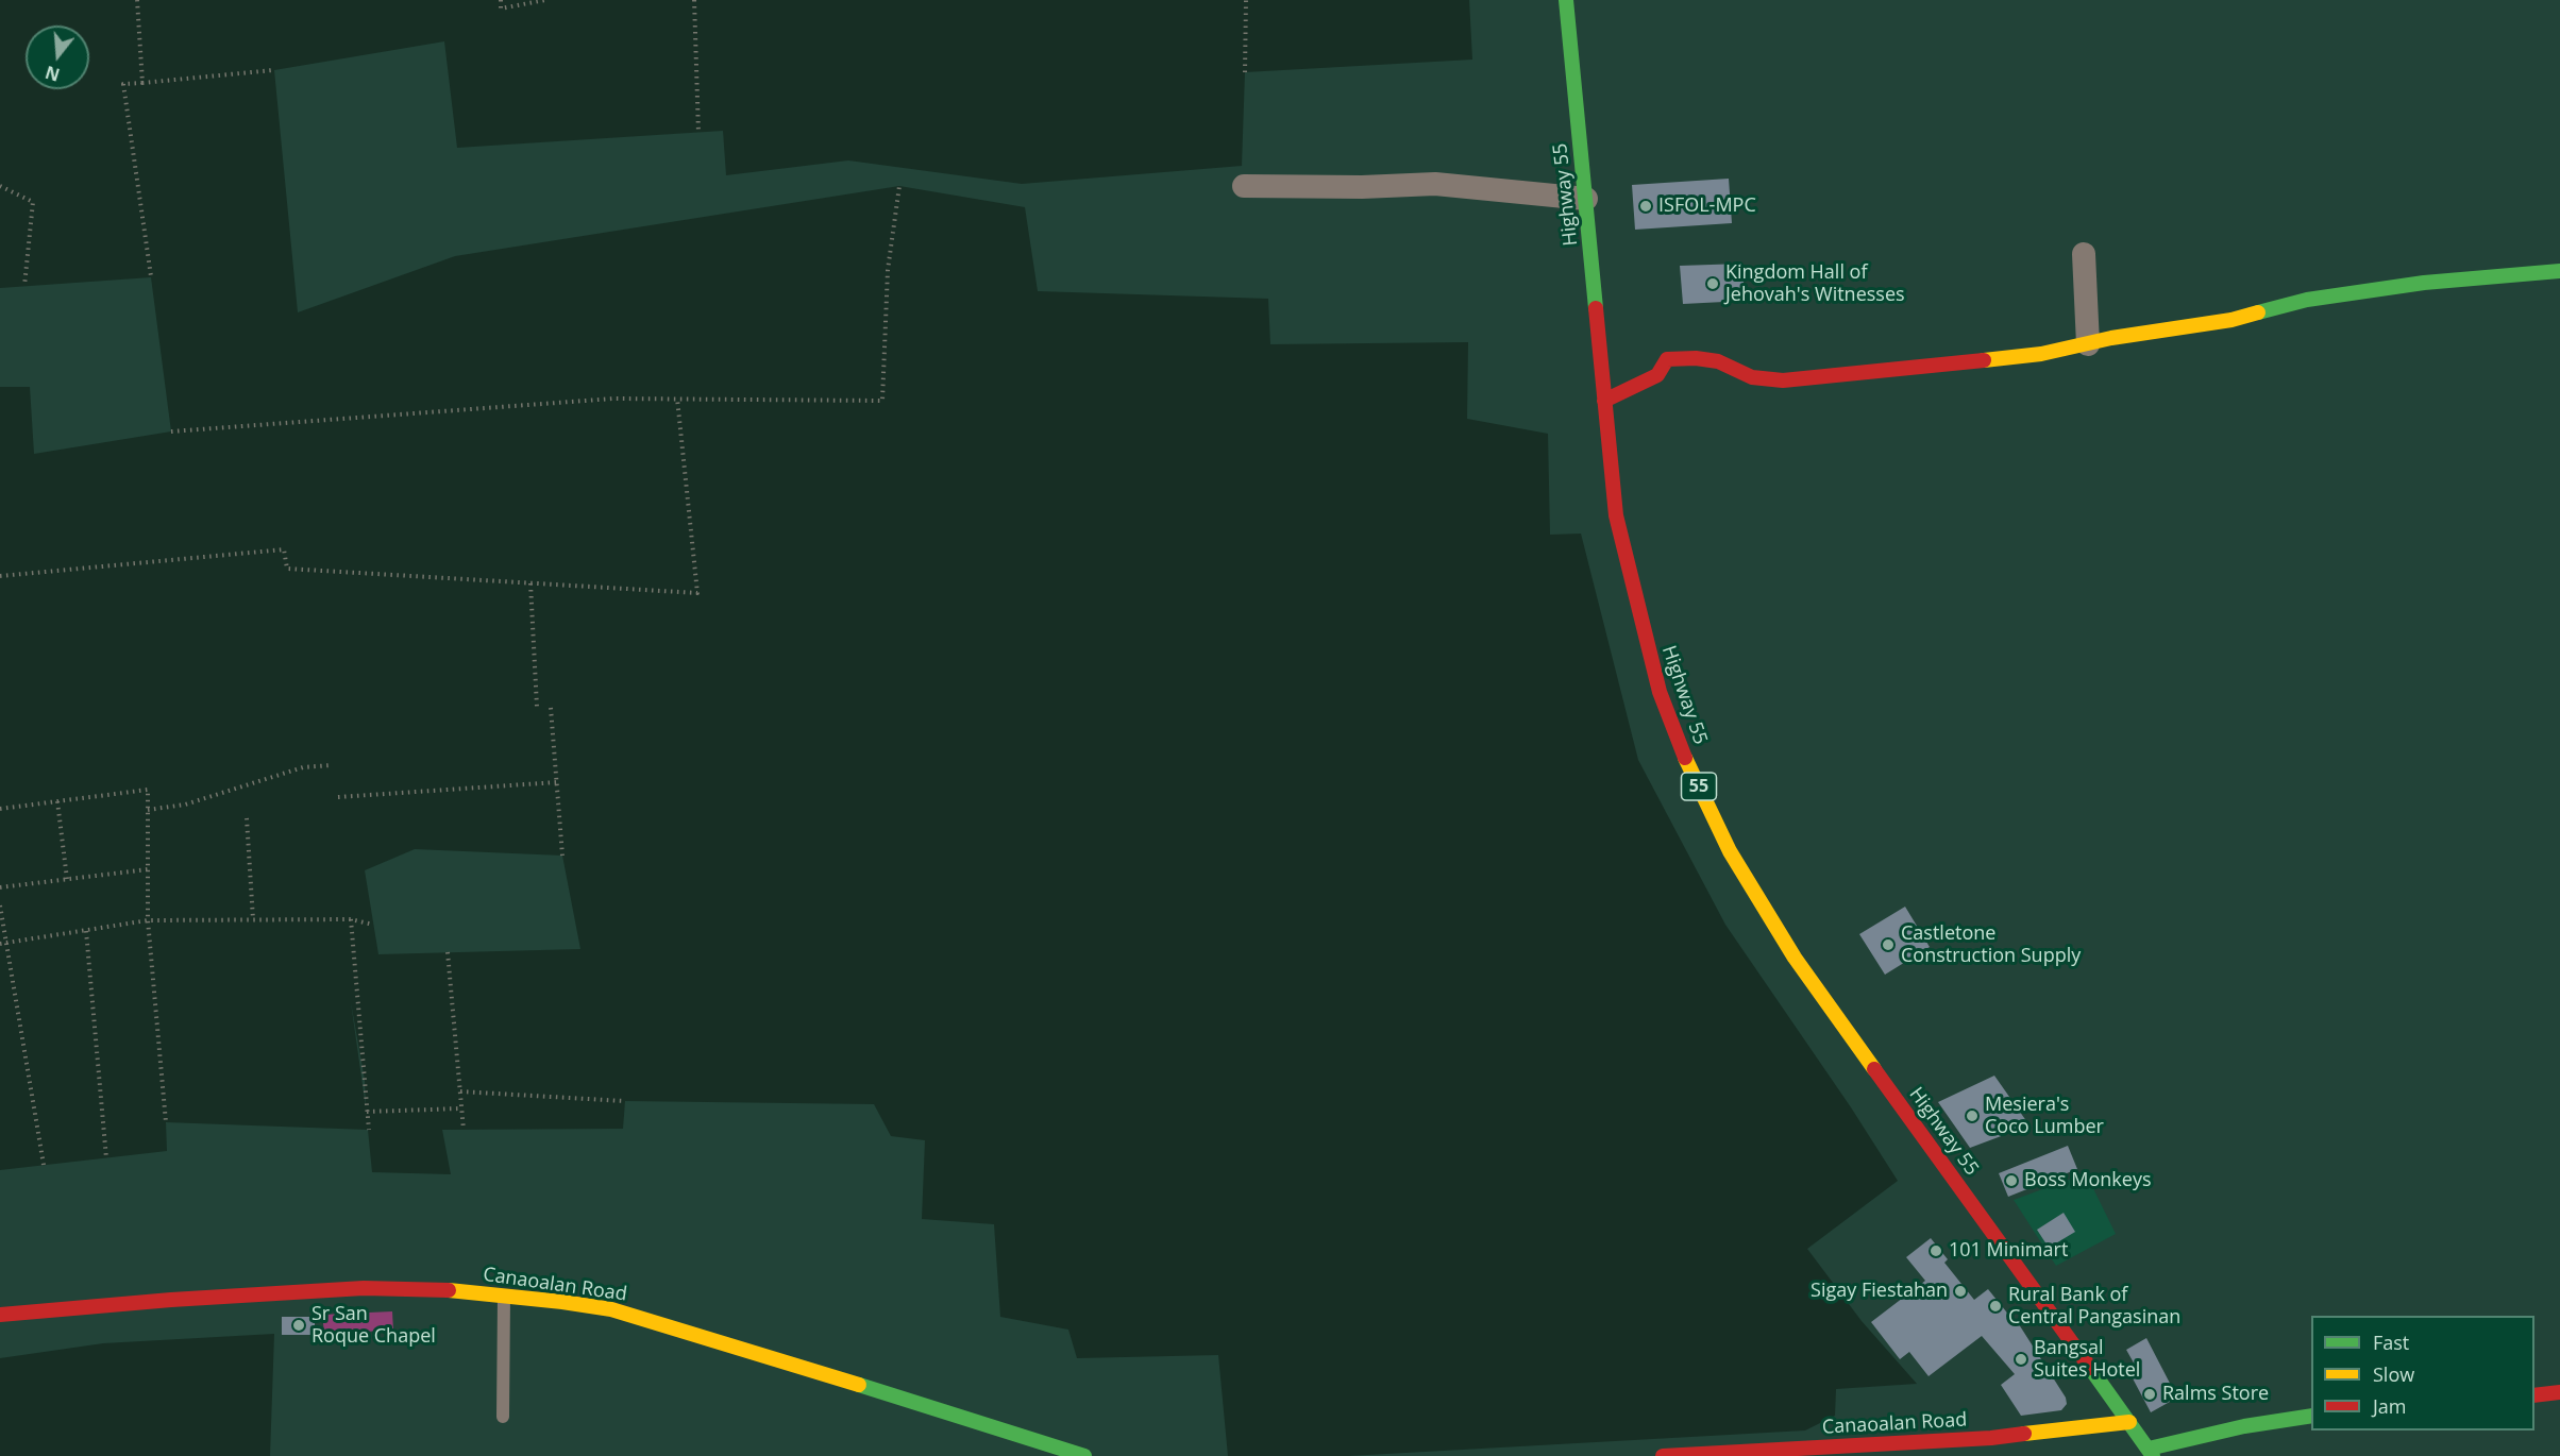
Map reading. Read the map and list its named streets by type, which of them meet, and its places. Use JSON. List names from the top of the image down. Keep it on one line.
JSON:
{"streets":{"main road":["Highway 55","55","Canaoalan Road"]},"crossings":[["Highway 55","Canaoalan Road"]],"places":["ISFOL-MPC","Kingdom Hall of Jehovah's Witnesses","Castletone Construction Supply","Mesiera's Coco Lumber","Boss Monkeys","101 Minimart","Sigay Fiestahan","Rural Bank of Central Pangasinan","Sr San Roque Chapel","Bangsal Suites Hotel","Ralms Store"],"legend":["Fast","Slow","Jam"],"north":"bottom"}
